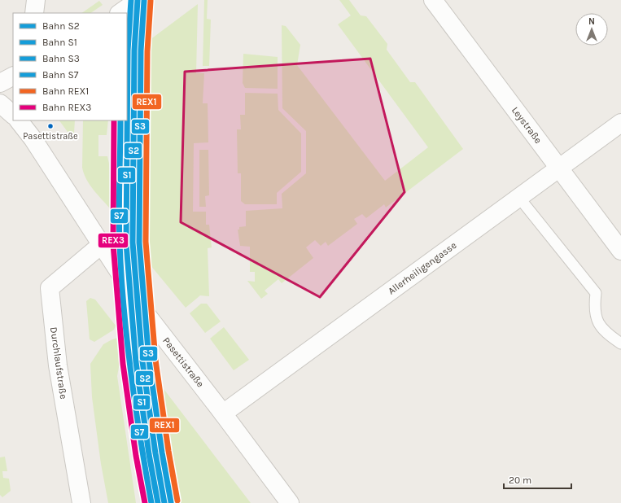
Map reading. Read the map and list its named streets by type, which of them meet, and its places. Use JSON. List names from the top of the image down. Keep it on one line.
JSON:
{"streets":{"street":["Leystraße","Allerheiligengasse","Pasettistraße","Durchlaufstraße"]},"crossings":[["Leystraße","Allerheiligengasse"],["Allerheiligengasse","Pasettistraße"],["Pasettistraße","Durchlaufstraße"]],"places":["Pasettistraße"],"lines":["rail line S2","rail line S1","rail line S3","rail line REX1","rail line S7","rail line REX3"],"legend":["Bahn S2","Bahn S1","Bahn S3","Bahn S7","Bahn REX1","Bahn REX3"],"scale_bar":"20 m","north":"top"}
